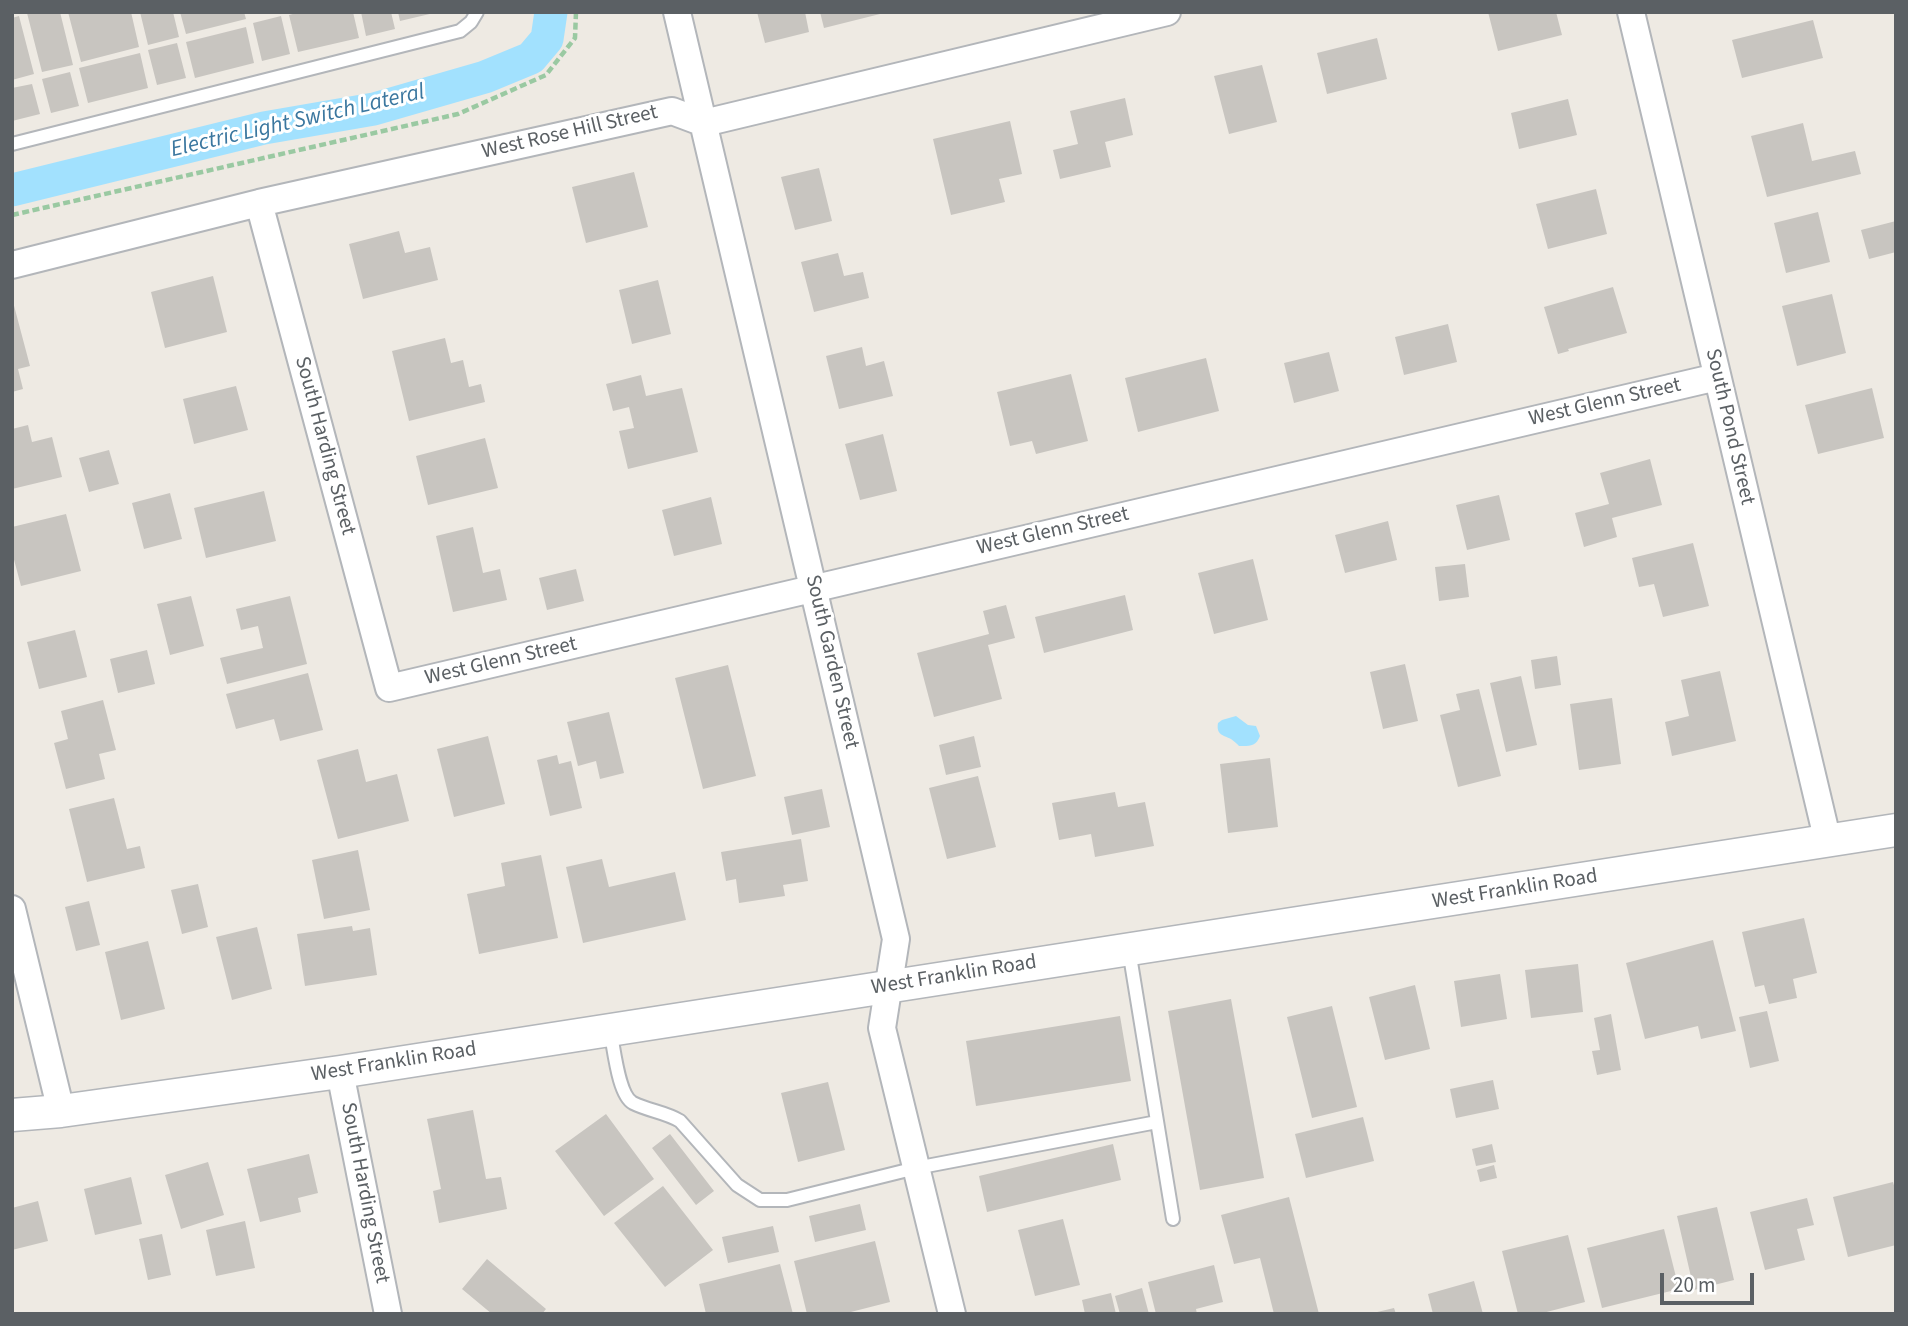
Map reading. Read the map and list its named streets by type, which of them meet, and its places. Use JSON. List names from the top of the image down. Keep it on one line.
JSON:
{"streets":{"street":["West Rose Hill Street","West Glenn Street","South Pond Street","South Harding Street","South Garden Street","West Franklin Road"]},"crossings":[["West Rose Hill Street","South Harding Street"],["West Rose Hill Street","South Garden Street"],["West Glenn Street","South Pond Street"],["West Glenn Street","South Harding Street"],["West Glenn Street","South Garden Street"],["South Pond Street","West Franklin Road"],["South Harding Street","West Franklin Road"],["South Garden Street","West Franklin Road"]],"water":["Electric Light Switch Lateral"],"scale_bar":"20 m"}
